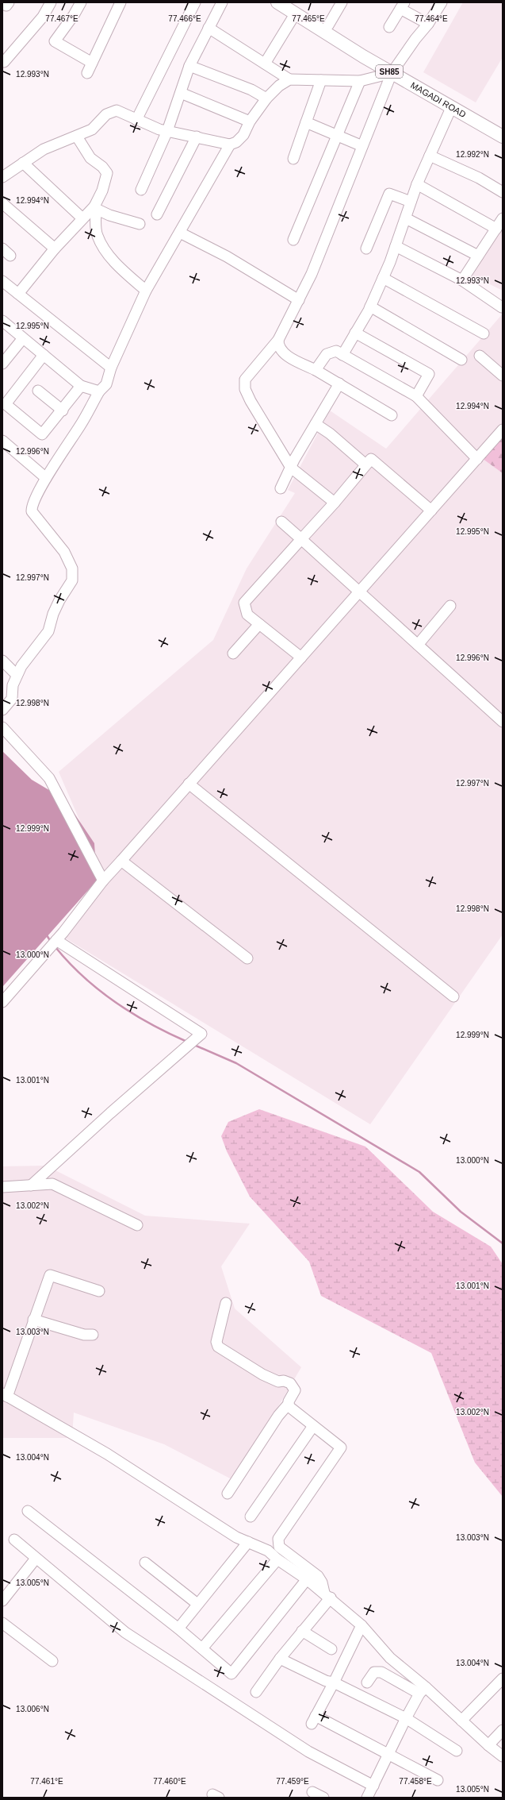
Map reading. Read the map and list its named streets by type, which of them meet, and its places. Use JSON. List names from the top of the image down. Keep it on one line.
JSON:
{"streets":{"main road":["SH85","MAGADI ROAD"]},"coordinates":["77.467°E","77.465°E","77.464°E","77.466°E","12.993°N","12.992°N","12.994°N","12.995°N","12.996°N","12.997°N","12.998°N","12.999°N","13.000°N","13.001°N","13.002°N","13.003°N","13.004°N","13.005°N","13.006°N","77.461°E","77.460°E","77.459°E","77.458°E"]}
